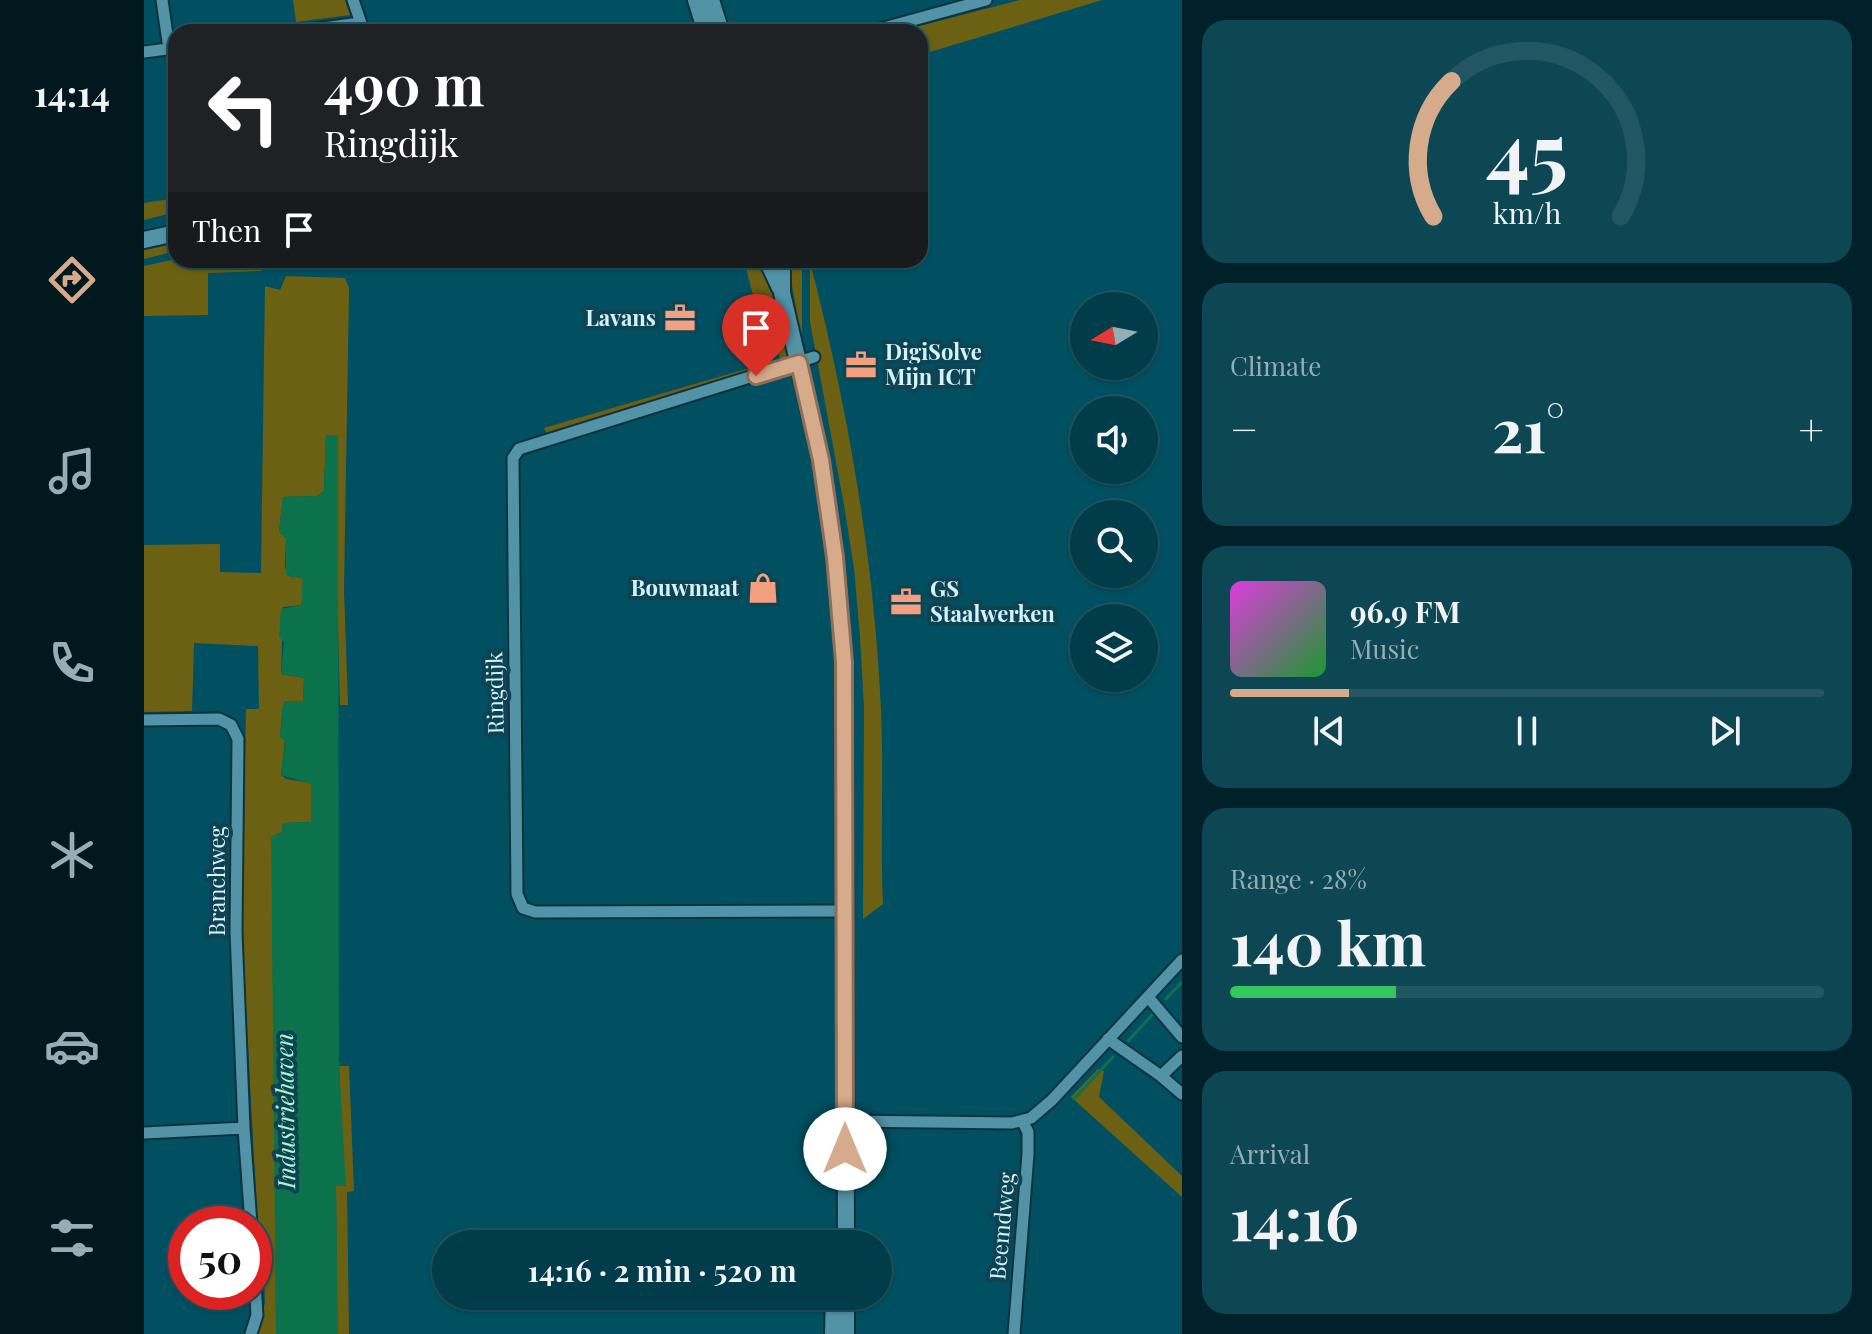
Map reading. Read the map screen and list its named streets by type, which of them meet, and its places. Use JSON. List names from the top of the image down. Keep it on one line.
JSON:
{"streets":{"street":["Ringdijk","Branchweg","Beemdweg"]},"water":["Industriehaven"],"places":{"office":["Lavans","DigiSolve Mijn ICT","GS Staalwerken"],"shop":["Bouwmaat"]},"north":"left","page":{"tabs":"14:14","turn":["490 m","Ringdijk"],"then":"Then","tile":["Climate",["Range · 28%","140 km"],["Arrival","14:16"]],"heat":["−","21°","+"],"song":["96.9 FM","Music"],"limit":"50","trip":"14:16 · 2 min · 520 m","gauge":["45","km/h"]}}
